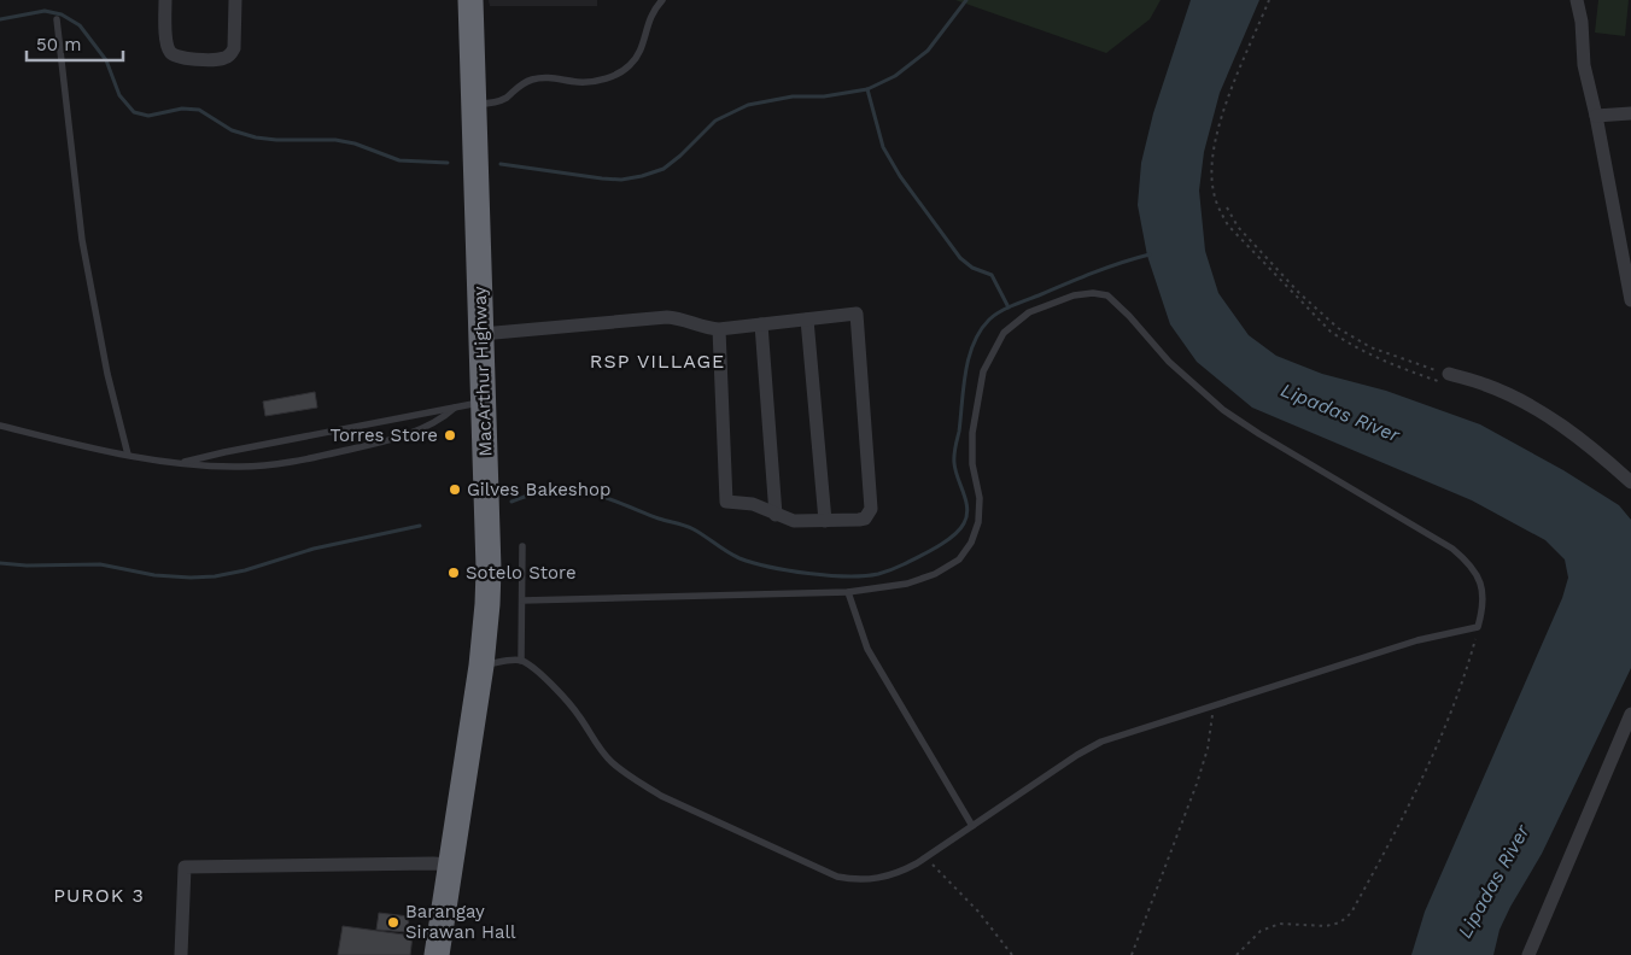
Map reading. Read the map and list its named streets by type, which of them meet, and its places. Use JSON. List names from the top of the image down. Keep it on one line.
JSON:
{"streets":{"highway":["MacArthur Highway"]},"districts":["RSP VILLAGE","PUROK 3"],"water":["Lipadas River"],"places":["Torres Store","Gilves Bakeshop","Sotelo Store","Barangay Sirawan Hall"],"scale_bar":"50 m"}
